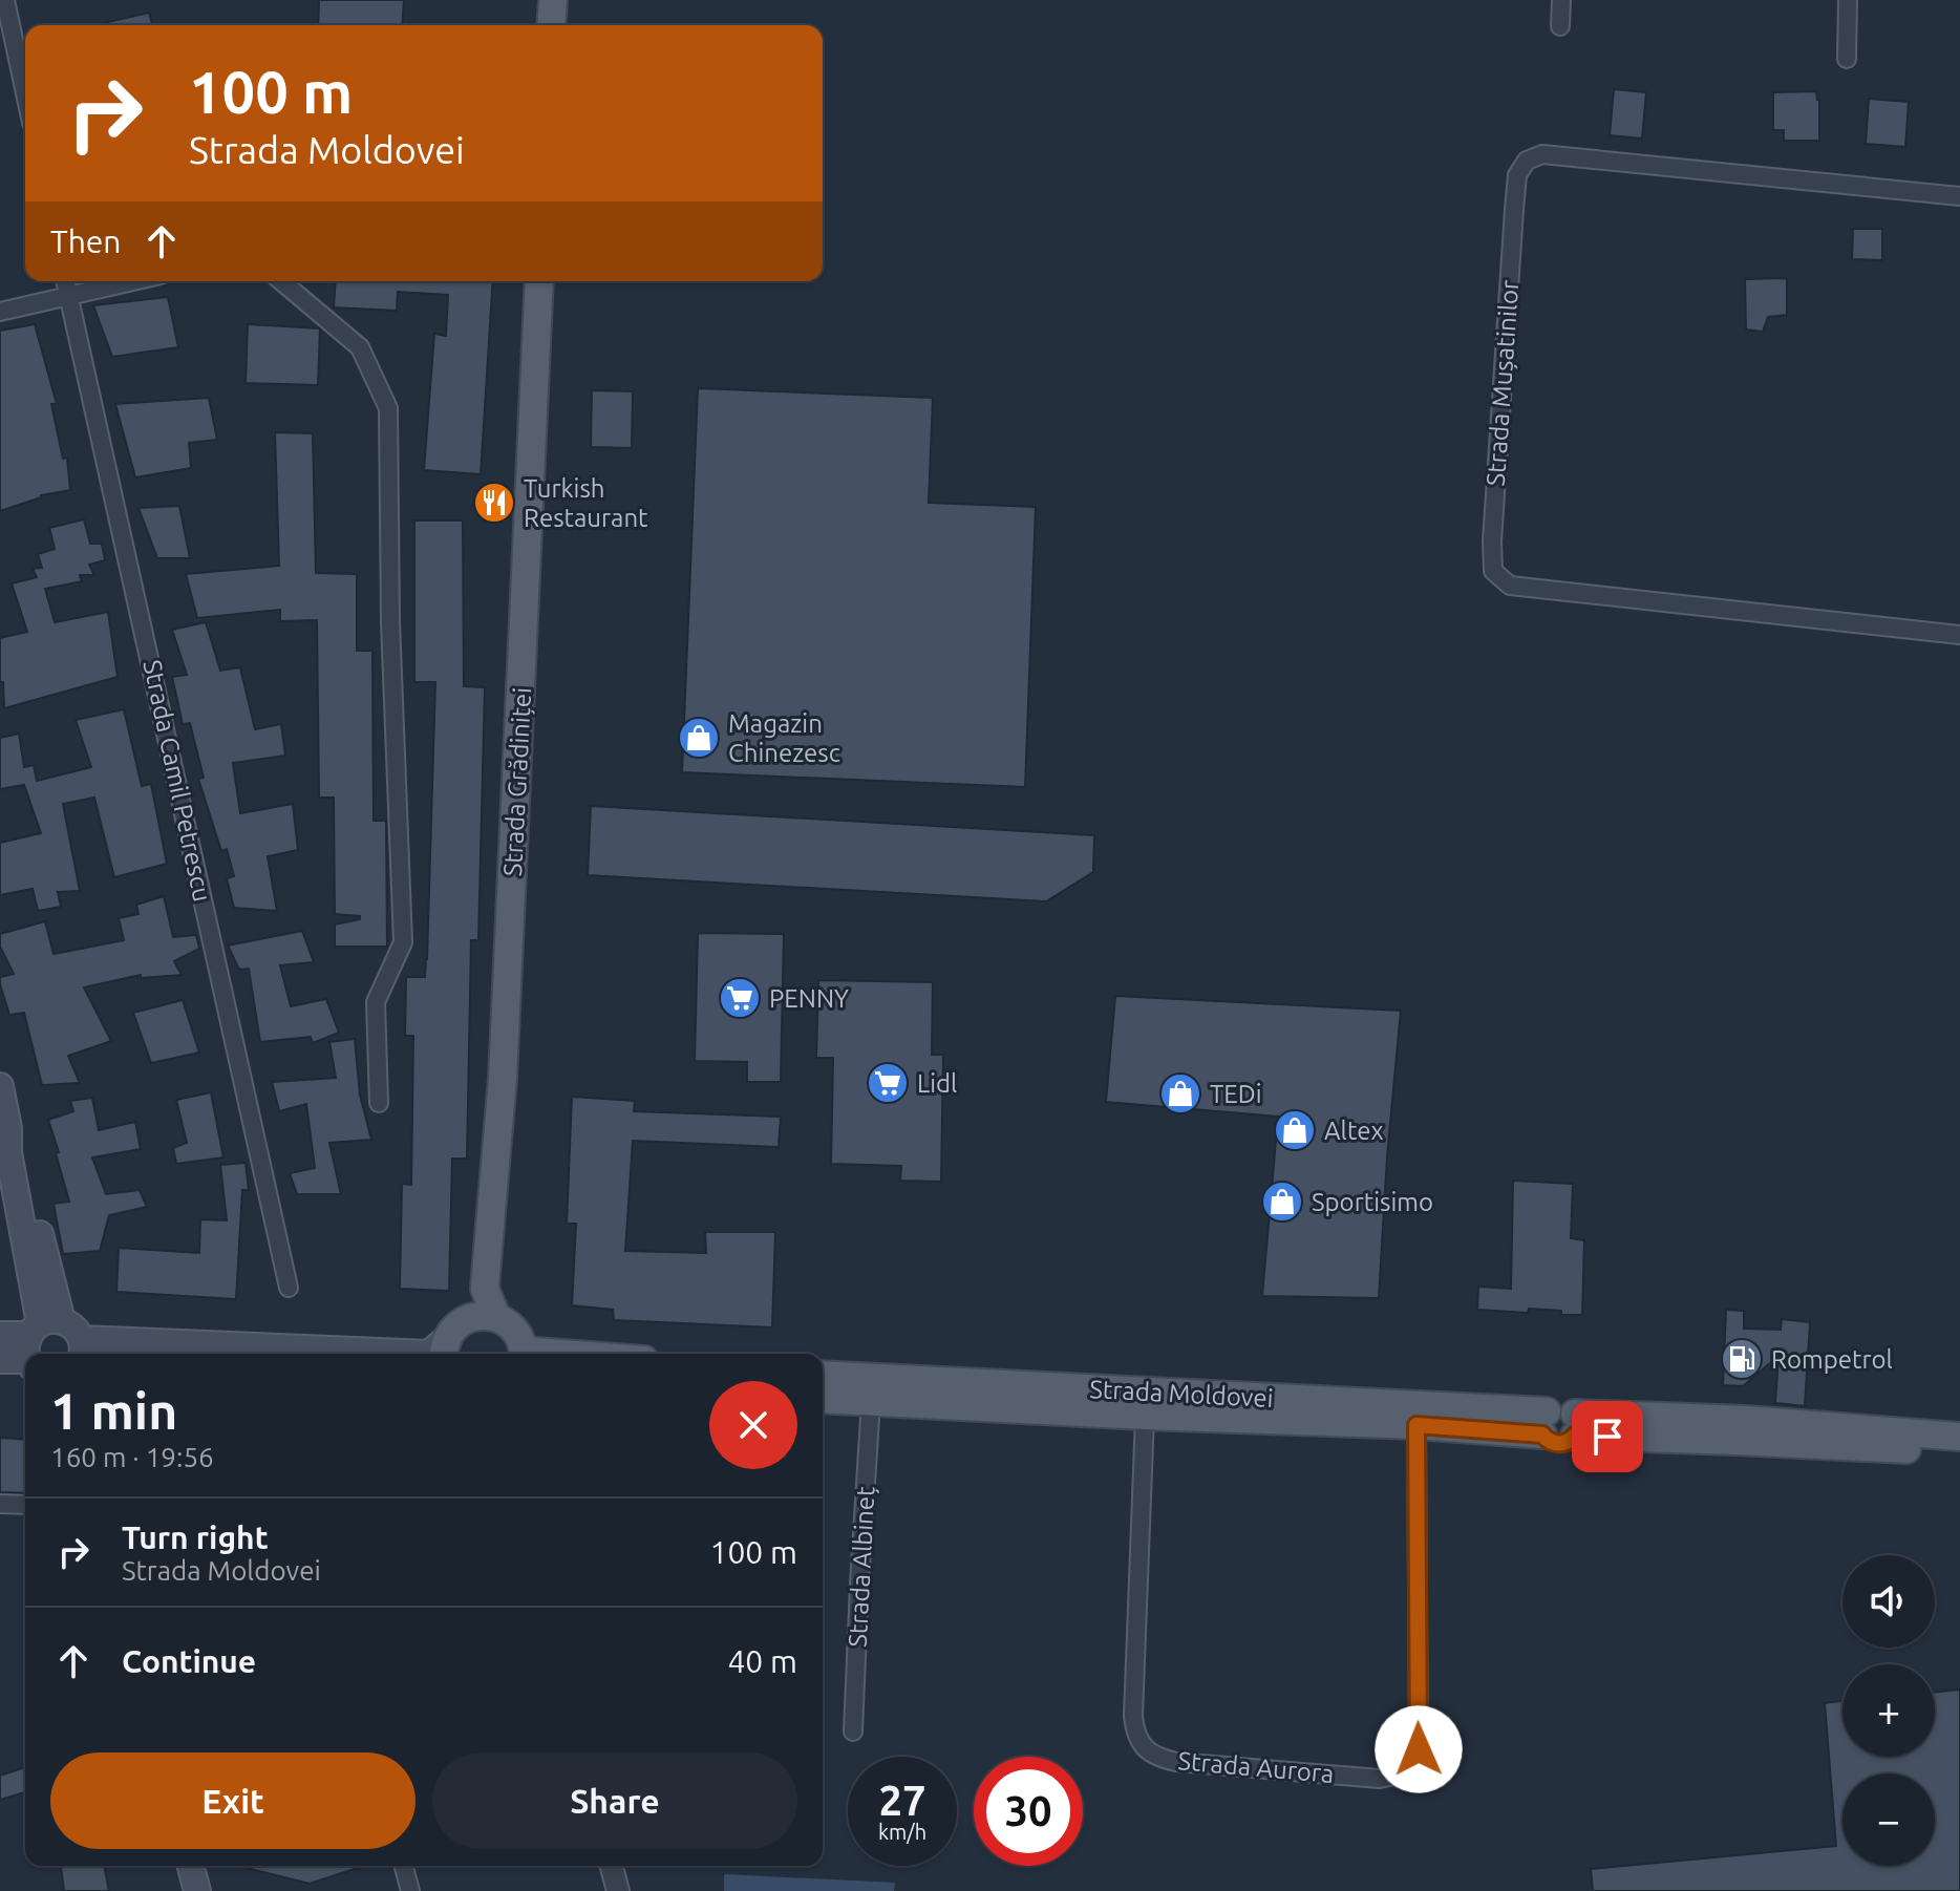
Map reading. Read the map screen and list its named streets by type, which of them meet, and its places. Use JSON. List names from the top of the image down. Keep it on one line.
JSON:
{"streets":{"main road":["Strada Grădiniței","Strada Moldovei"],"street":["Strada Mușatinilor","Strada Camil Petrescu","Strada Albineț","Strada Aurora"]},"crossings":[["Strada Moldovei","Strada Albineț"],["Strada Moldovei","Strada Aurora"]],"places":{"restaurant":["Turkish Restaurant"],"shop":["Magazin Chinezesc","TEDi","Altex","Sportisimo"],"supermarket":["PENNY","Lidl"],"fuel station":["Rompetrol"]},"page":{"turn":["100 m","Strada Moldovei"],"then":"Then","heading":["1 min","160 m · 19:56"],"list":[{"name":"Turn right","note":"Strada Moldovei","value":"100 m"},{"name":"Continue","value":"40 m"}],"map_buttons":["+","−"],"buttons":["Exit","Share"],"speed":"27 km/h","limit":"30"}}
